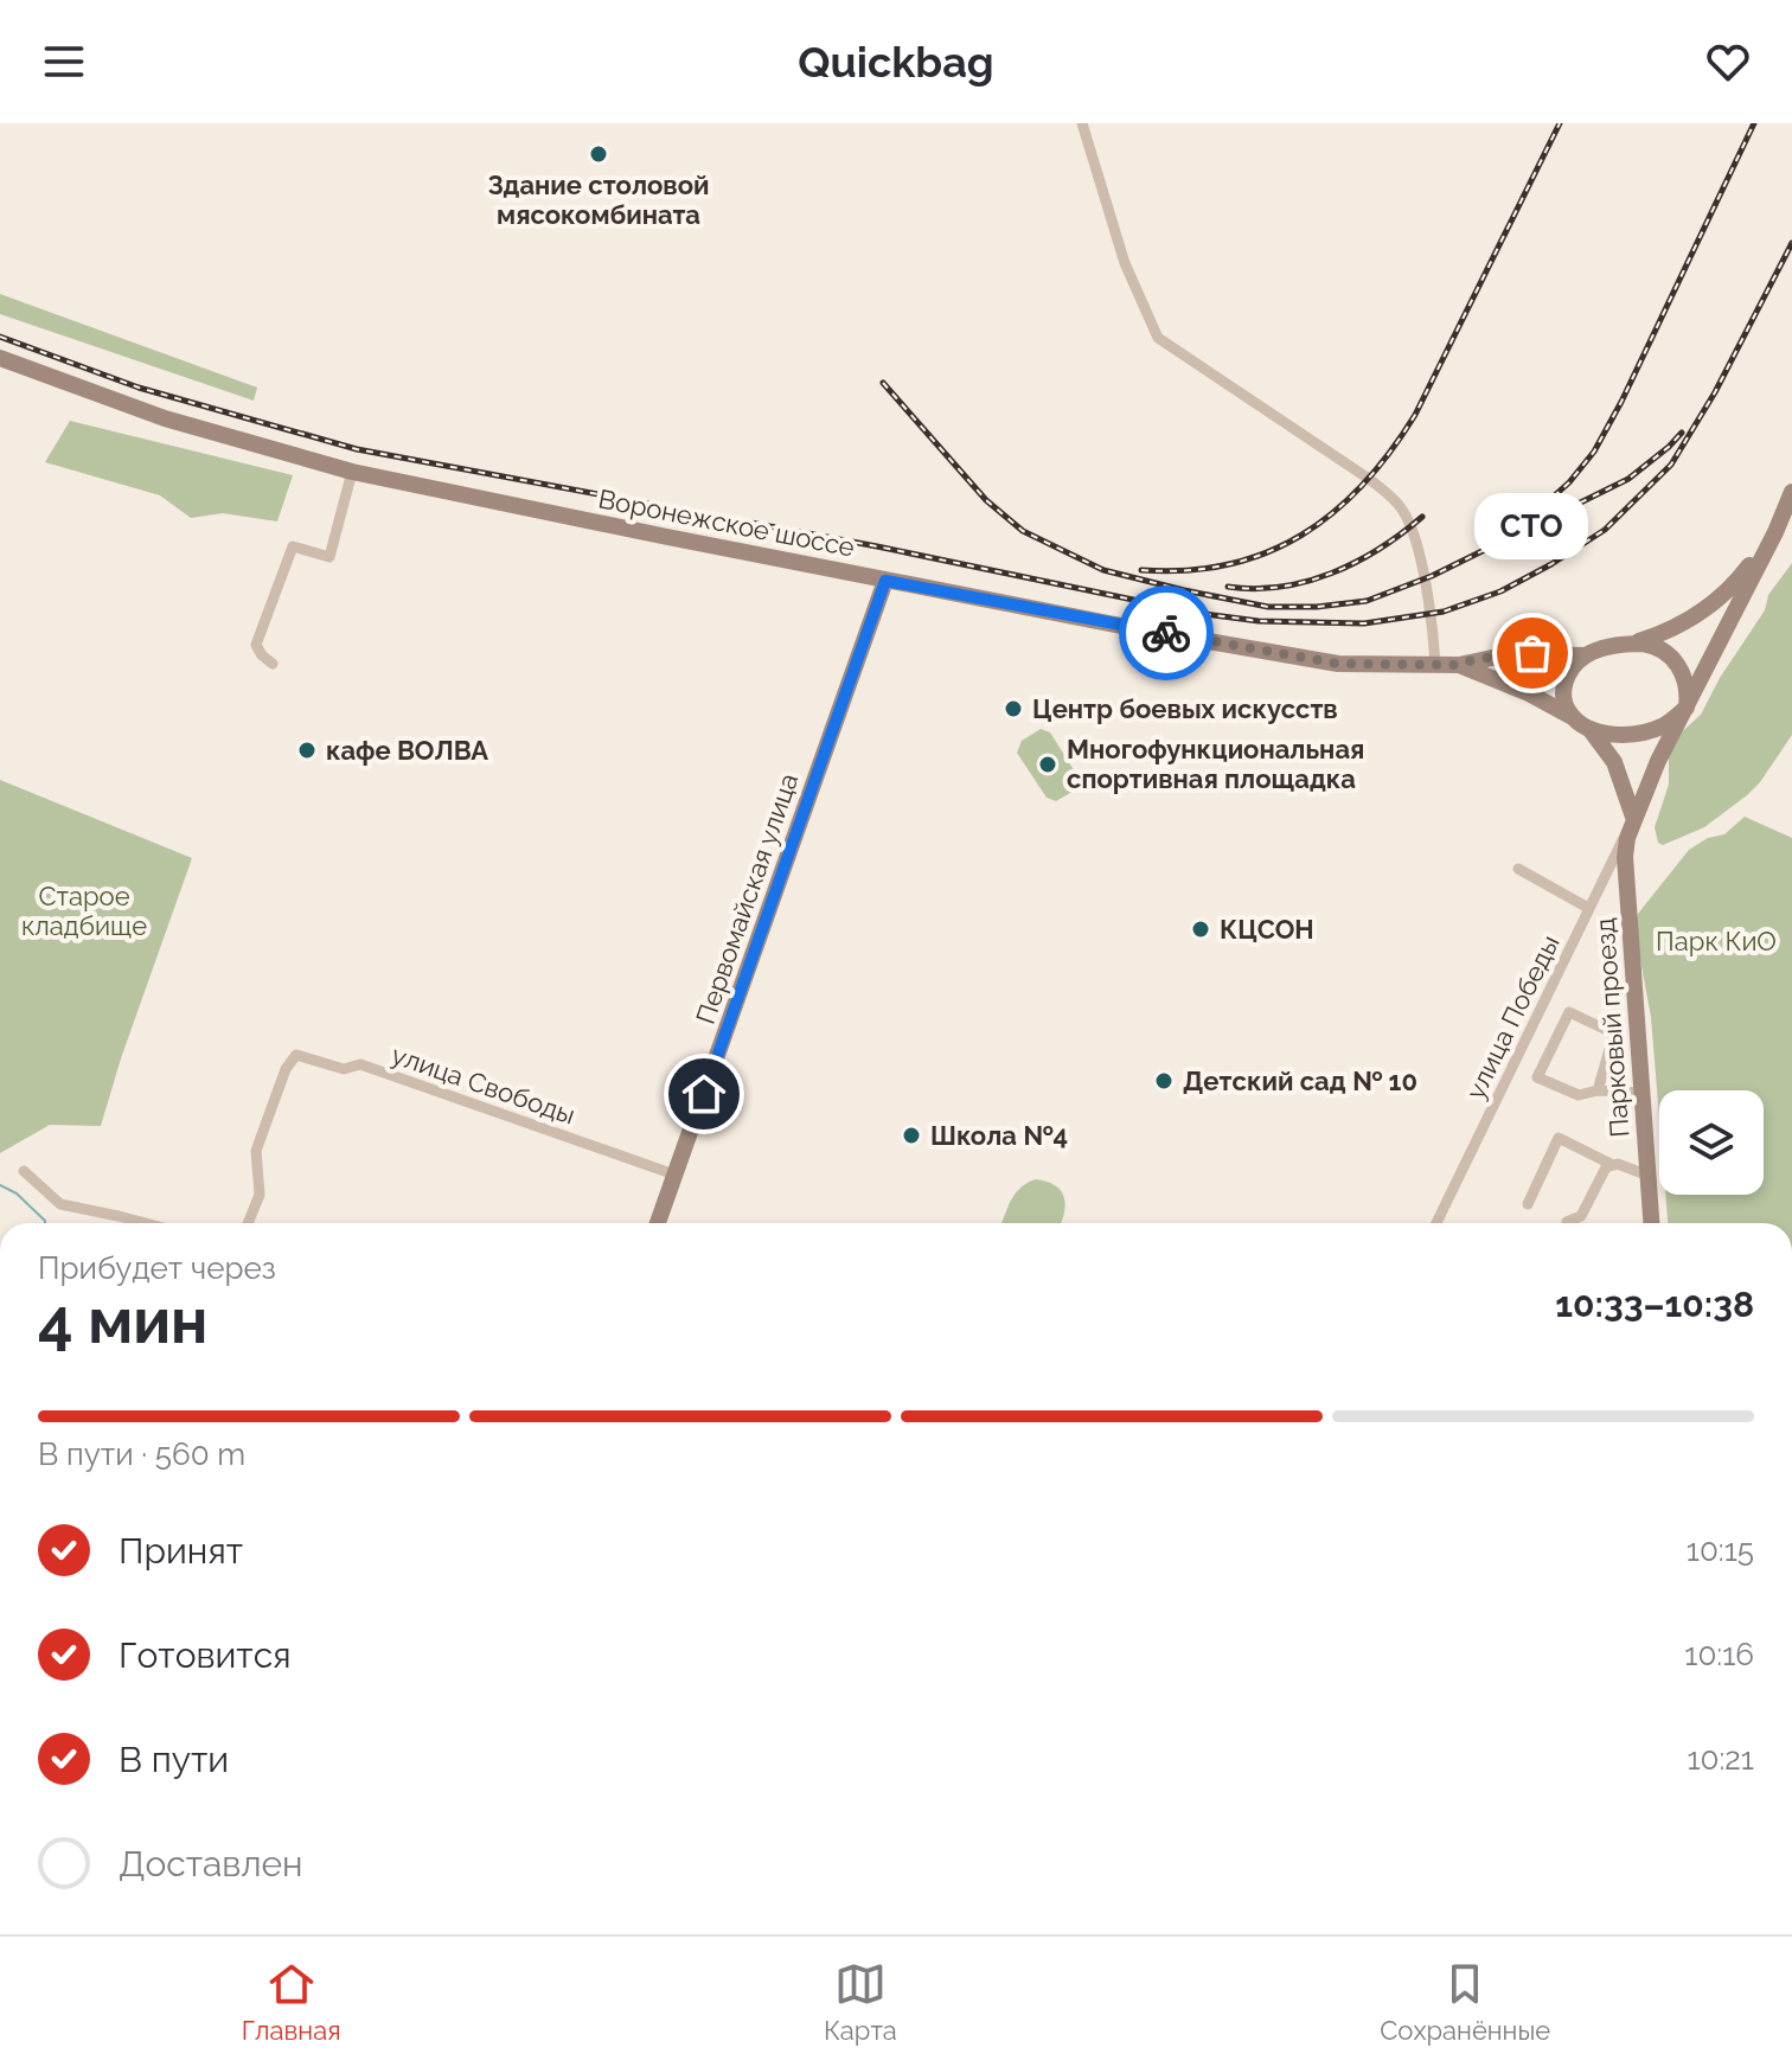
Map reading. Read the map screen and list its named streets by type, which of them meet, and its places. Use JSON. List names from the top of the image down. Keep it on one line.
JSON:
{"streets":{"main road":["Воронежское шоссе","Первомайская улица","Парковый проезд"],"street":["улица Победы","улица Свободы"]},"crossings":[["Воронежское шоссе","Первомайская улица"],["Воронежское шоссе","Парковый проезд"],["Первомайская улица","улица Свободы"],["улица Победы","Парковый проезд"]],"parks":["Старое кладбище","Парк КиО"],"places":["Здание столовой мясокомбината","СТО","Центр боевых искусств","кафе ВОЛВА","Многофункциональная спортивная площадка","КЦСОН","Детский сад № 10","Школа №4"],"page":{"header":"Quickbag","bubble":"СТО","heading":["4 мин","Прибудет через","10:33–10:38"],"bar":"В пути · 560 m","list":[["Принят","10:15"],["Готовится","10:16"],["В пути","10:21"],"Доставлен"],"tabs":["Главная","Карта","Сохранённые"]}}
